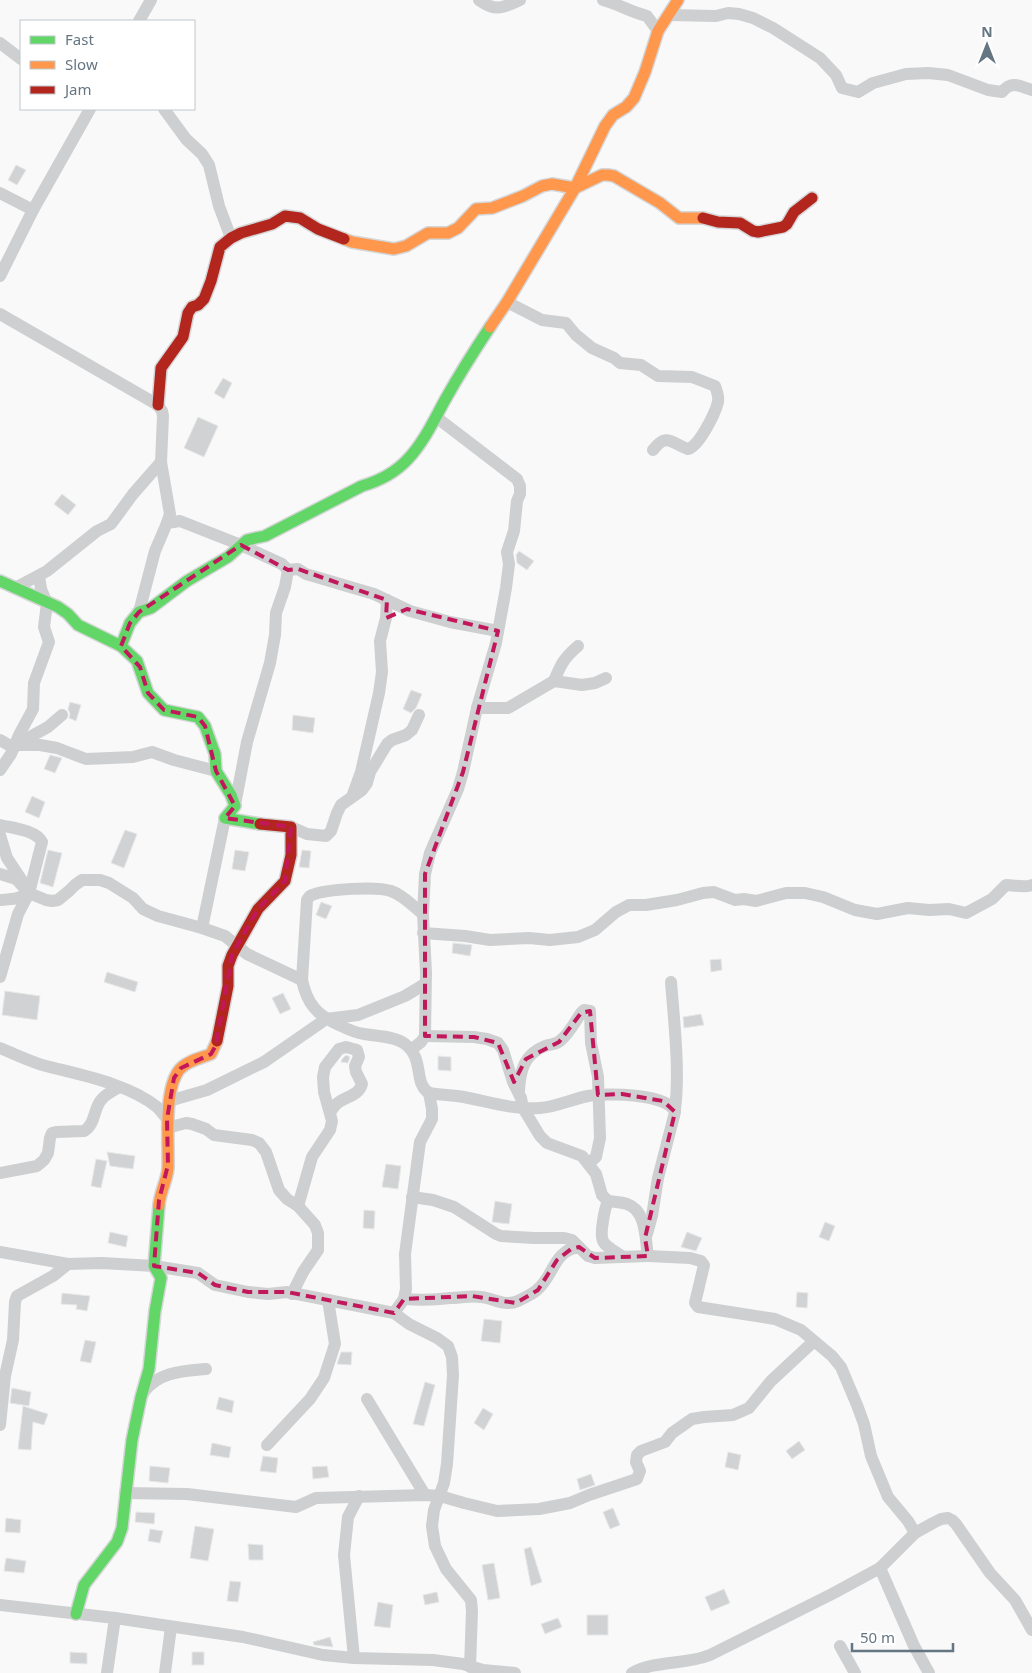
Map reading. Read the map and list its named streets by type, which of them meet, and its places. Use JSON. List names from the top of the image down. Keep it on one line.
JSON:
{"legend":["Fast","Slow","Jam"],"scale_bar":"50 m","north":"top"}
